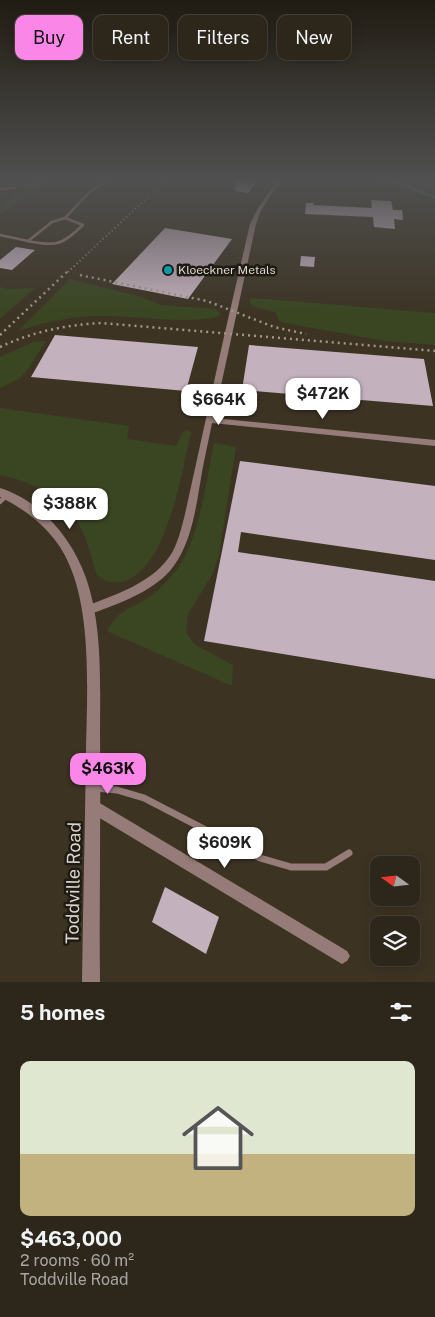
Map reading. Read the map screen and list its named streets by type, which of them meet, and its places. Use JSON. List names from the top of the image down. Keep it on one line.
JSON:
{"streets":{"street":["Toddville Road"]},"places":["Kloeckner Metals"],"north":"left","page":{"chip":["Buy","Rent","Filters","New"],"price":["$472K","$664K","$388K","$463K","$609K"],"heading":"5 homes","list":[{"name":"$463,000","note":"2 rooms · 60 m² · Toddville Road"}]}}
